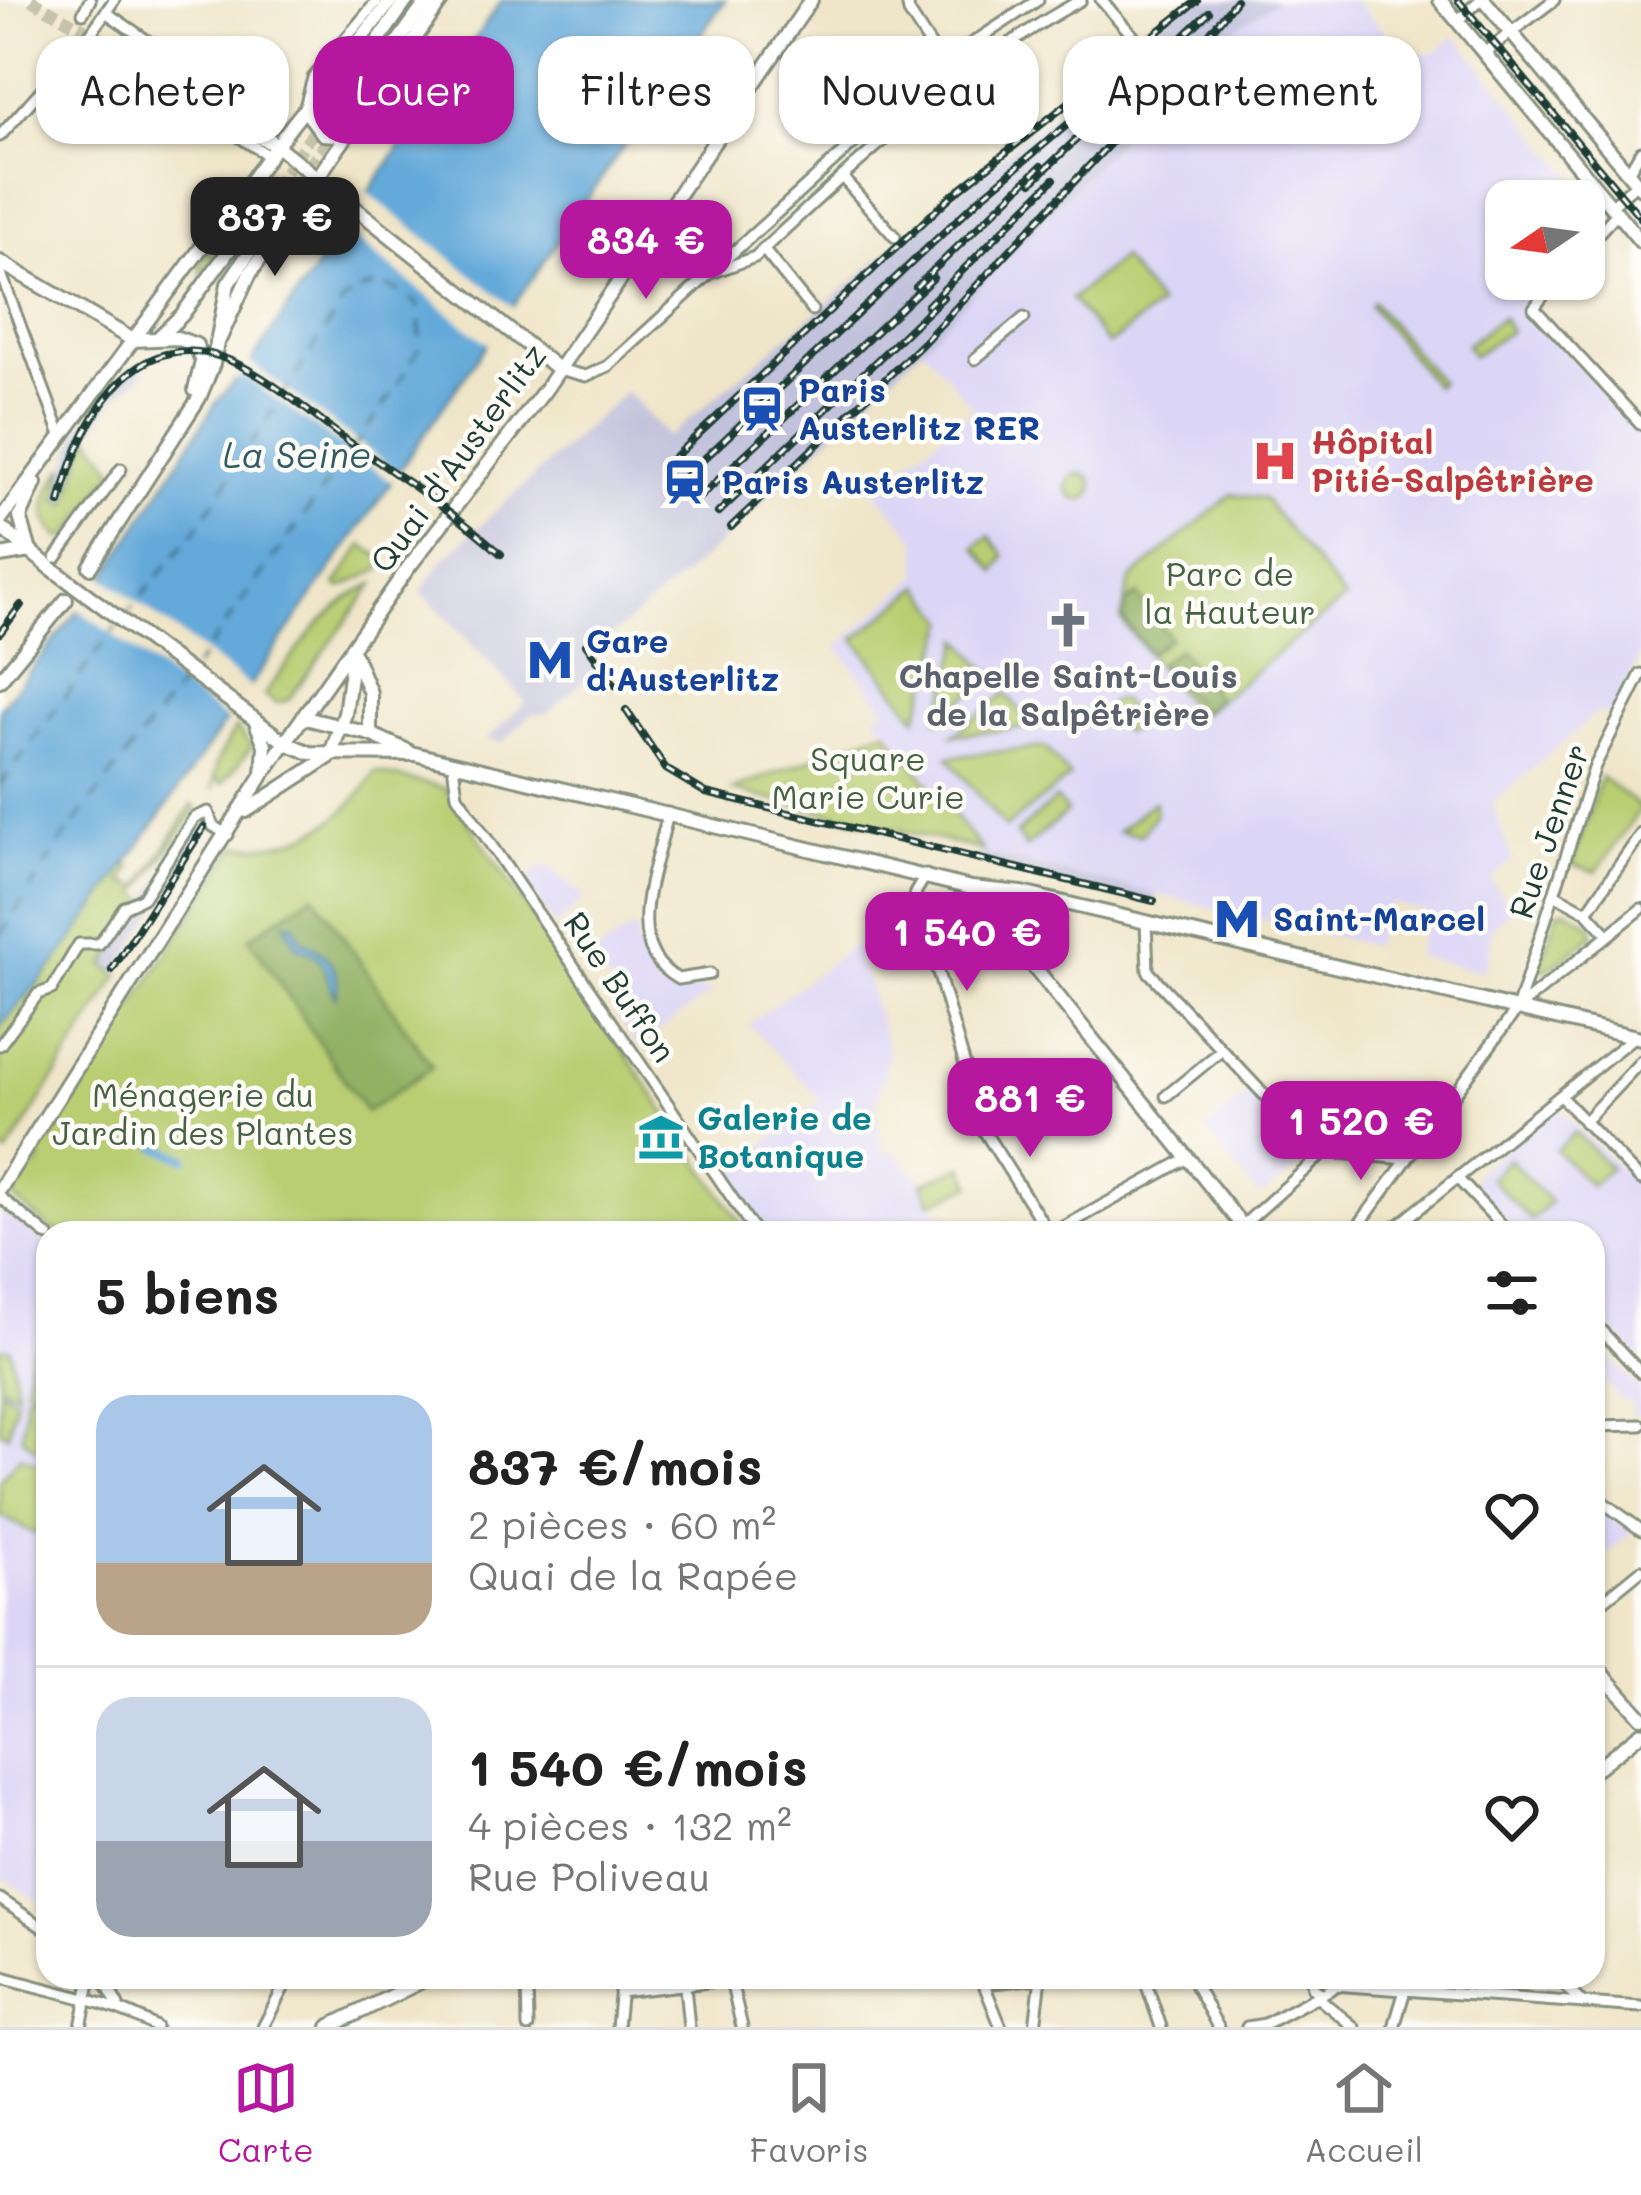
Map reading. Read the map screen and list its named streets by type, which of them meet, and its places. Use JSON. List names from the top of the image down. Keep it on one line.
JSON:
{"streets":{"main road":["Quai d'Austerlitz"],"street":["Rue Jenner","Rue Buffon"]},"water":["La Seine"],"parks":["Parc de la Hauteur","Square Marie Curie","Ménagerie du Jardin des Plantes"],"places":{"station":["Paris Austerlitz RER","Paris Austerlitz"],"hospital":["Hôpital Pitié-Salpêtrière"],"church":["Chapelle Saint-Louis de la Salpêtrière"],"metro station":["Gare d'Austerlitz","Saint-Marcel"],"museum":["Galerie de Botanique"]},"north":"left","page":{"chip":["Acheter","Louer","Filtres","Nouveau","Appartement"],"price":["837 €","834 €","1 540 €","881 €","1 520 €"],"heading":"5 biens","list":[{"name":"837 €/mois","note":"2 pièces · 60 m² · Quai de la Rapée"},{"name":"1 540 €/mois","note":"4 pièces · 132 m² · Rue Poliveau"}],"tabs":["Carte","Favoris","Accueil"]}}
